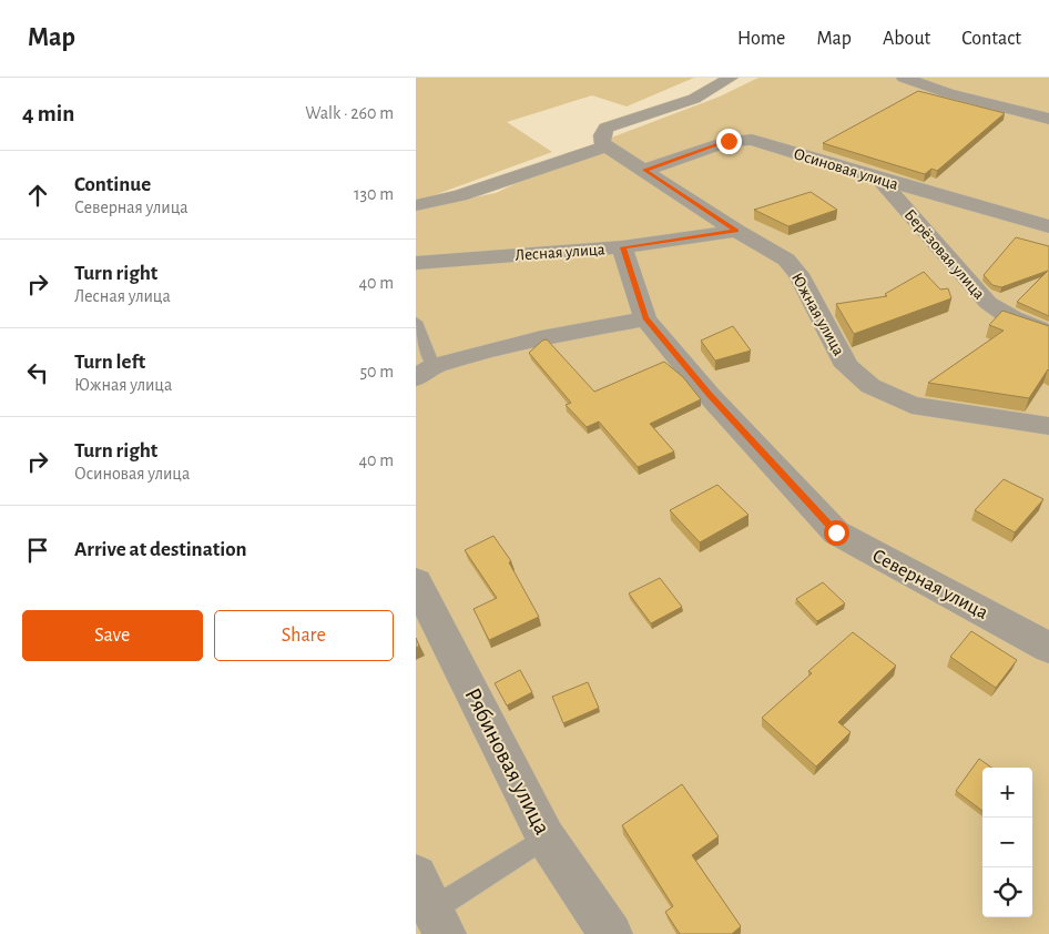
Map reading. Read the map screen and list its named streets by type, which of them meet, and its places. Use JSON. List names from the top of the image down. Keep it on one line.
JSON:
{"streets":{"street":["Осиновая улица","Лесная улица","Берёзовая улица","Южная улица","Северная улица","Рябиновая улица"]},"crossings":[["Осиновая улица","Берёзовая улица"],["Осиновая улица","Южная улица"],["Лесная улица","Южная улица"],["Лесная улица","Северная улица"]],"page":{"header":"Map","nav":["Home","Map","About","Contact"],"heading":["4 min","Walk · 260 m"],"list":[["Continue","Северная улица","130 m"],["Turn right","Лесная улица","40 m"],["Turn left","Южная улица","50 m"],["Turn right","Осиновая улица","40 m"],"Arrive at destination"],"buttons":["Save","Share"],"map_buttons":["+","−"]}}
